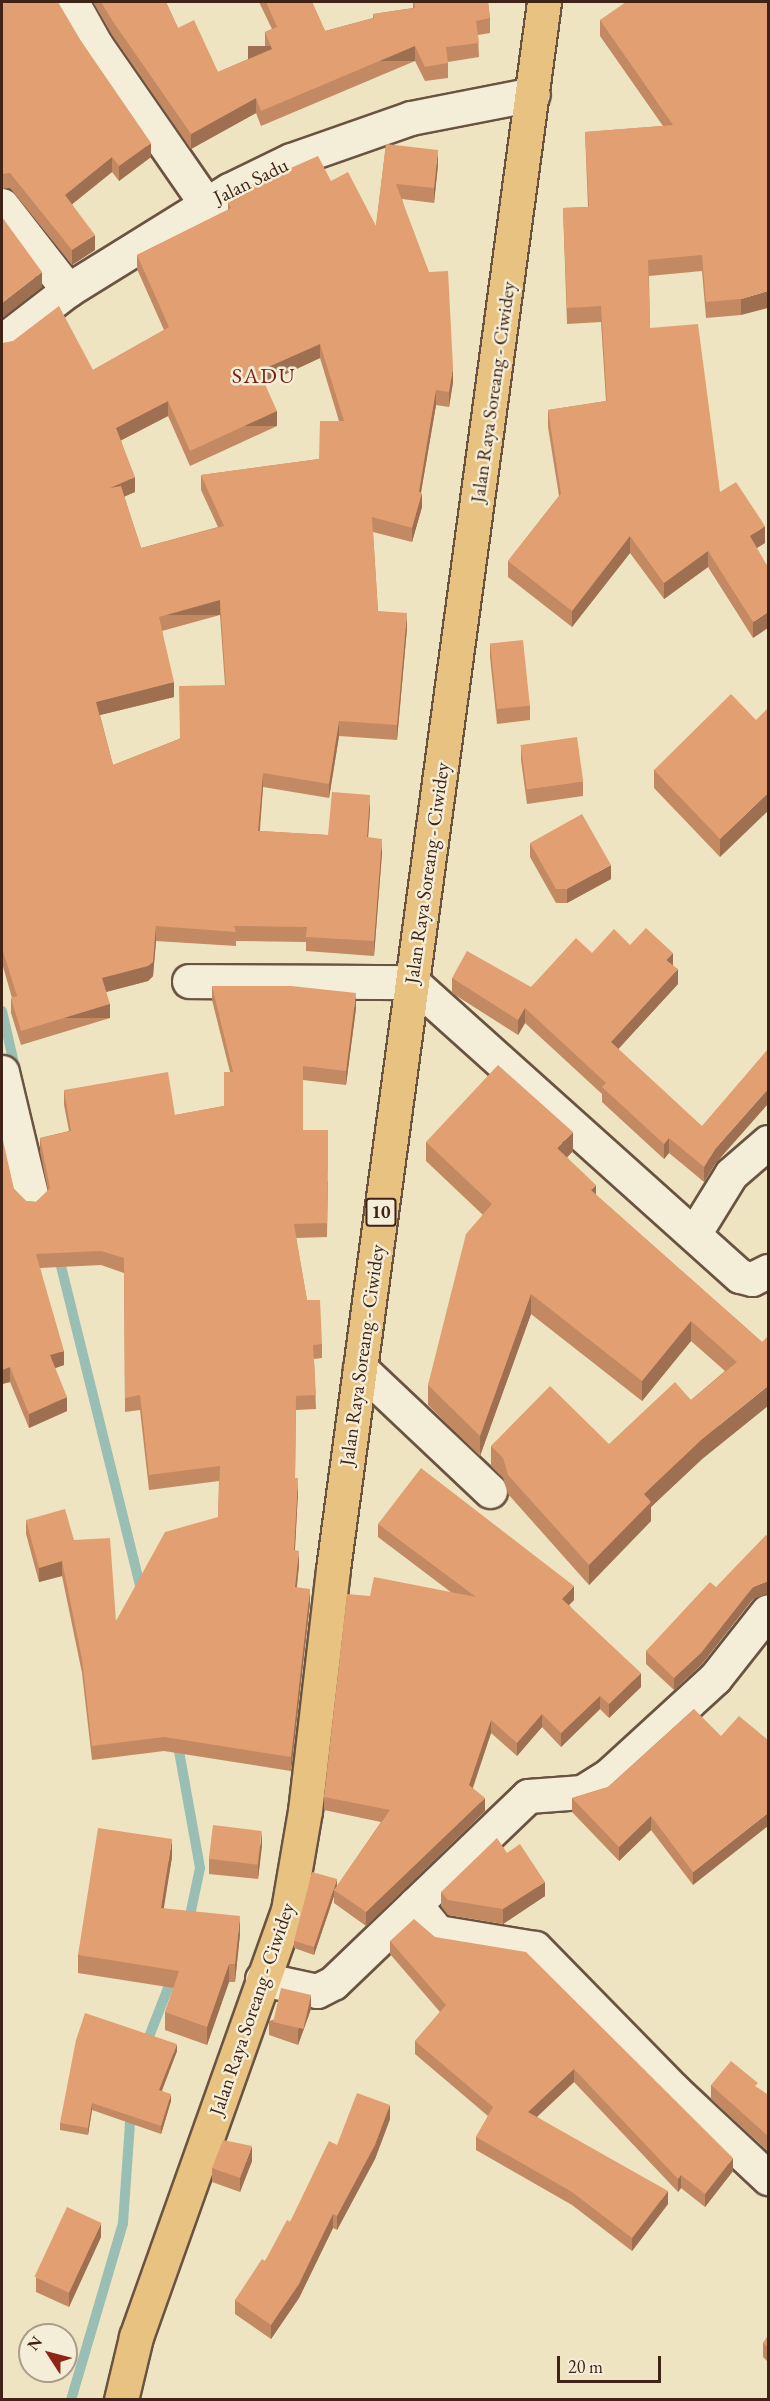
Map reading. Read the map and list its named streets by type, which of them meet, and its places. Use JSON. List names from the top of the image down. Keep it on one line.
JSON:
{"streets":{"highway":["Jalan Raya Soreang - Ciwidey","10"],"street":["Jalan Sadu"]},"crossings":[["Jalan Sadu","Jalan Raya Soreang - Ciwidey"]],"districts":["SADU"],"scale_bar":"20 m","north":"top left"}
